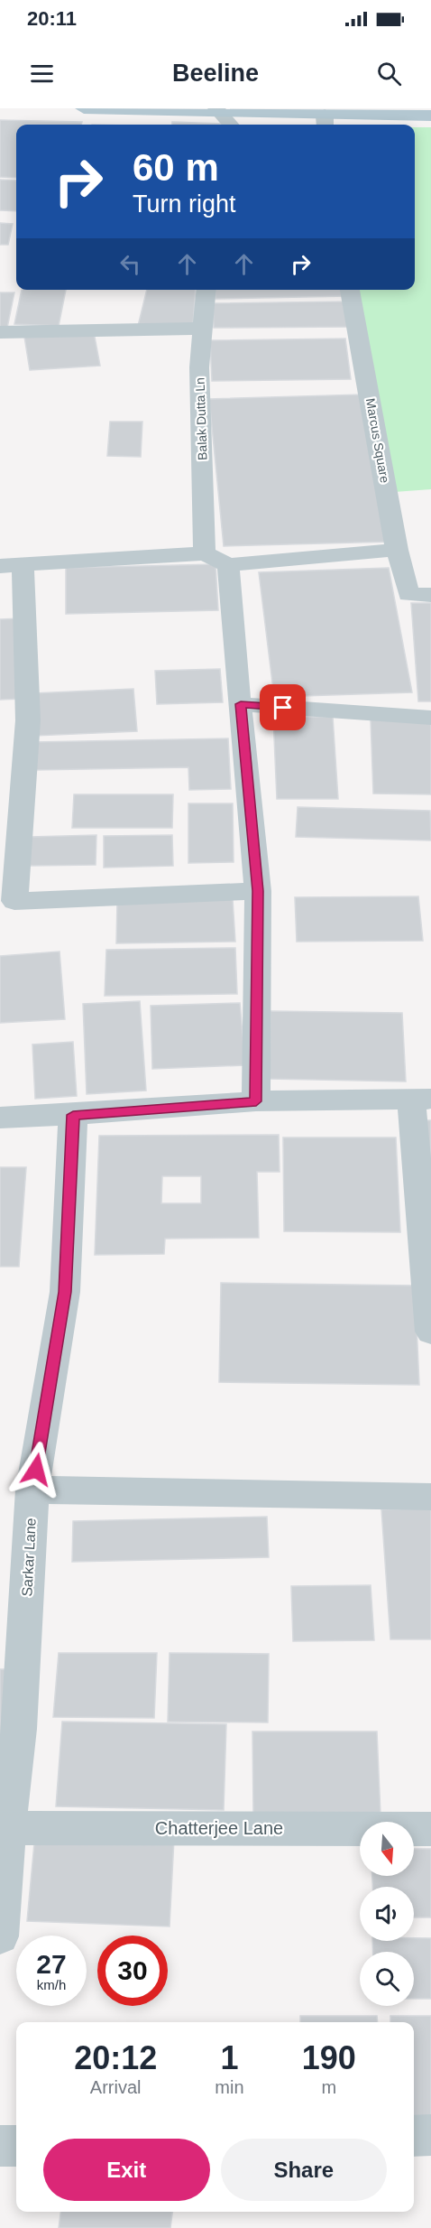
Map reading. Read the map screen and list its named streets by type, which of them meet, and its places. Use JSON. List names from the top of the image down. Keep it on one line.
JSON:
{"streets":{"street":["Balak Dutta Ln","Marcus Square","Sarkar Lane","Chatterjee Lane"]},"crossings":[["Sarkar Lane","Chatterjee Lane"]],"north":"bottom","page":{"status":"20:11","header":"Beeline","turn":["60 m","Turn right"],"speed":"27 km/h","limit":"30","eta":["20:12","Arrival","1","min","190","m"],"buttons":["Exit","Share"]}}
